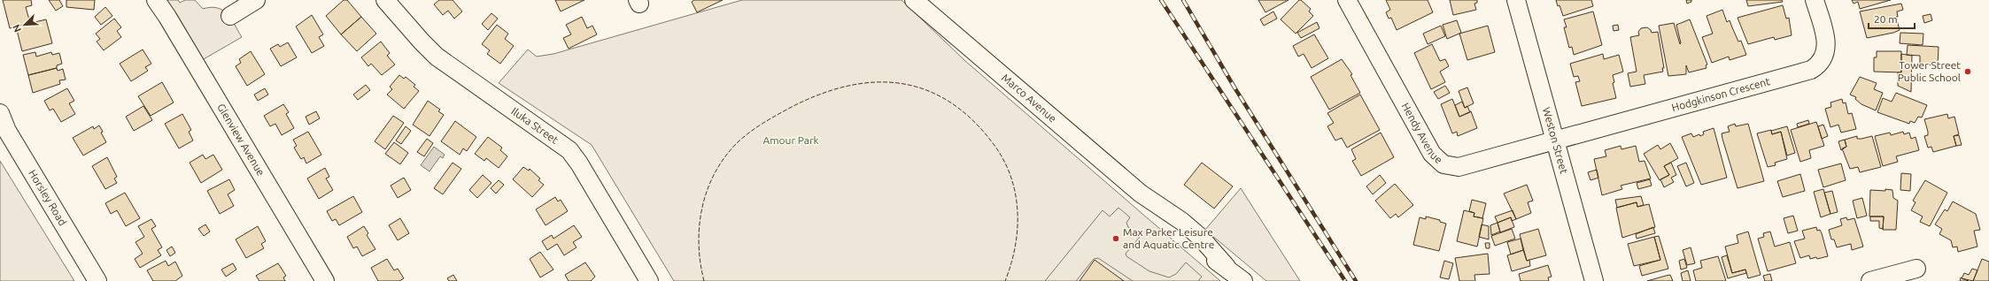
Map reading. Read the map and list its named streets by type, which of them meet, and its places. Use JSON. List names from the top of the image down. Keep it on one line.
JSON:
{"streets":{"street":["Hodgkinson Crescent","Marco Avenue","Iluka Street","Hendy Avenue","Glenview Avenue","Weston Street","Horsley Road"]},"crossings":[["Hodgkinson Crescent","Hendy Avenue"],["Hodgkinson Crescent","Weston Street"],["Hendy Avenue","Weston Street"]],"parks":["Amour Park"],"places":["Tower Street Public School","Max Parker Leisure and Aquatic Centre"],"scale_bar":"20 m","north":"bottom left"}
